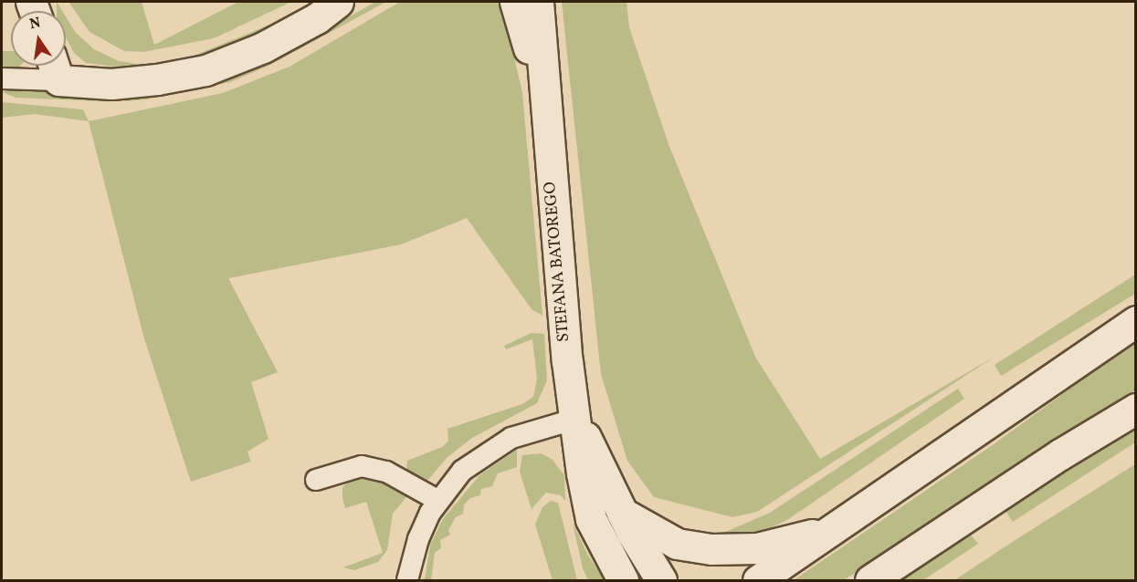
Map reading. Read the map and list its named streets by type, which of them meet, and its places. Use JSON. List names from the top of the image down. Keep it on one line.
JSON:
{"streets":{"street":["STEFANA BATOREGO"]},"north":"top"}
